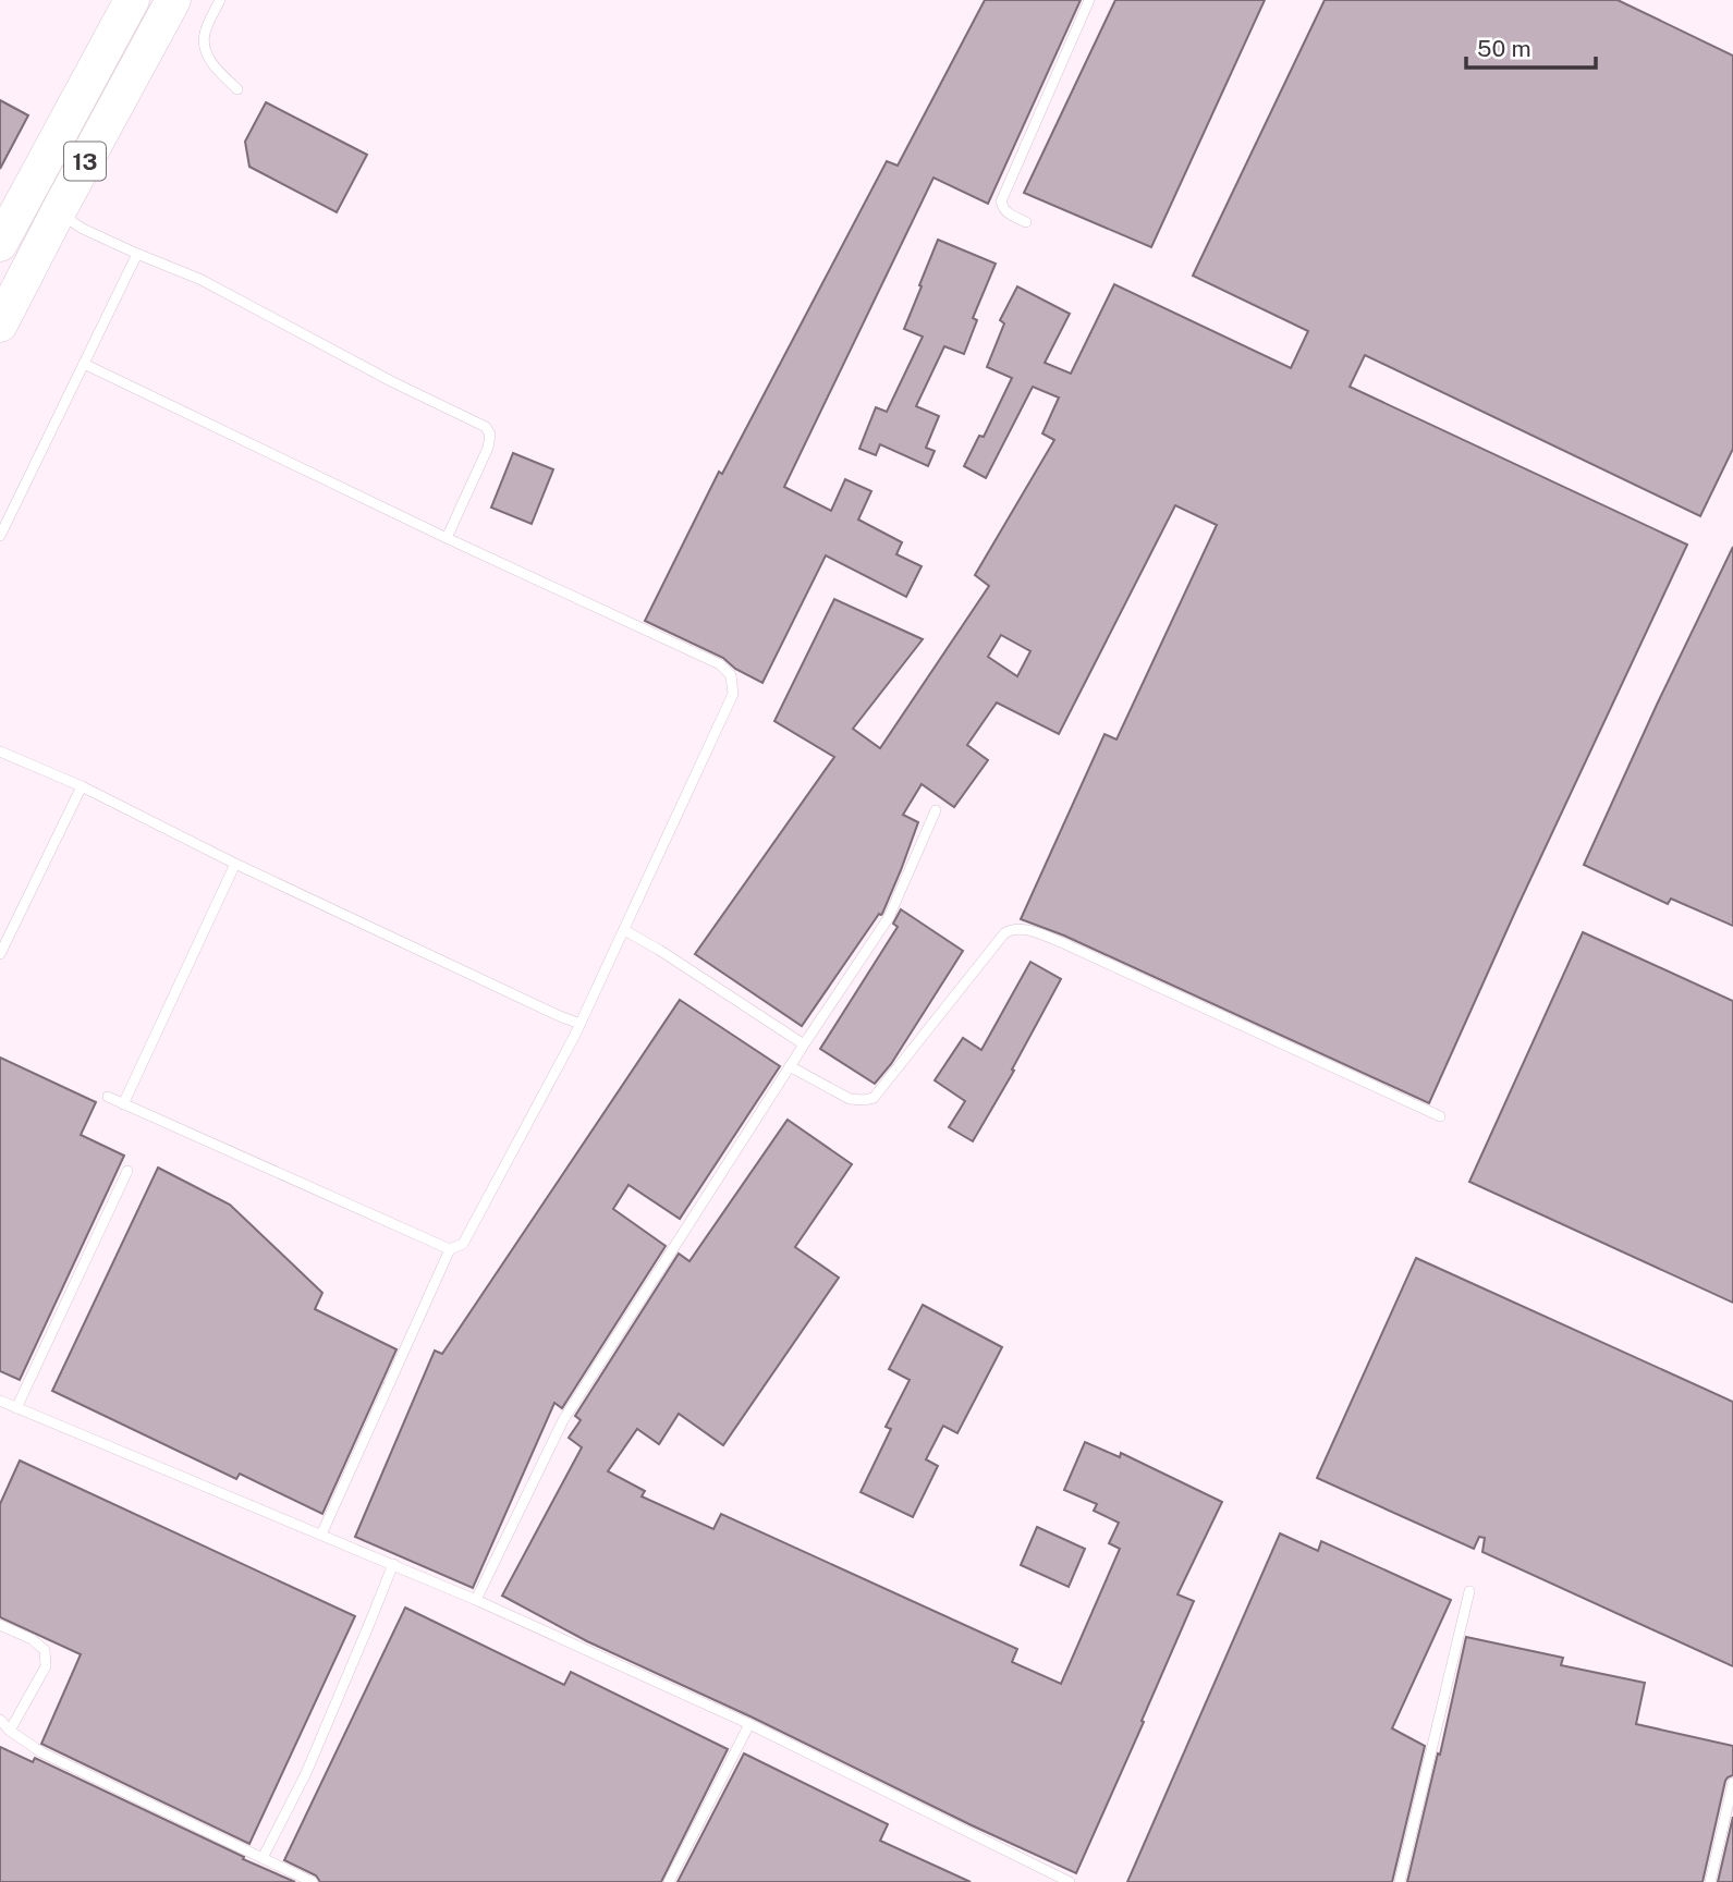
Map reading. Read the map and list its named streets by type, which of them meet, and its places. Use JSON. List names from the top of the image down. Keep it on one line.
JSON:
{"streets":{"highway":["13"]},"scale_bar":"50 m"}
